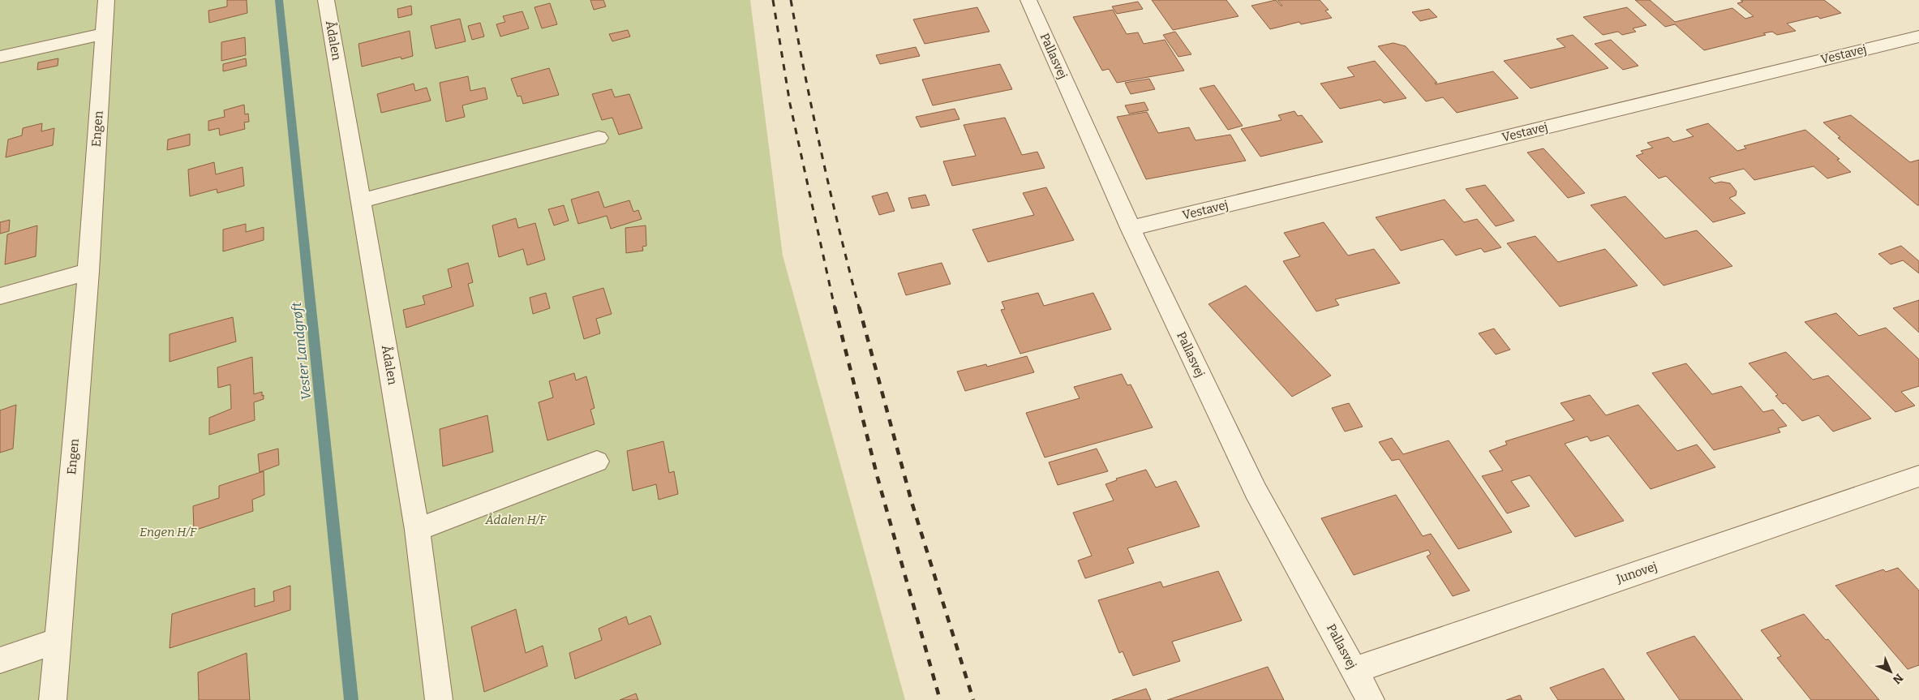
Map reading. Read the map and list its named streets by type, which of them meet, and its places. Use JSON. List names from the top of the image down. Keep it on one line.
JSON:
{"streets":{"street":["Ådalen","Vestavej","Pallasvej","Engen","Junovej"]},"crossings":[["Vestavej","Pallasvej"],["Pallasvej","Junovej"]],"water":["Vester Landgrøft"],"parks":["Ådalen H/F","Engen H/F"],"north":"bottom right"}
